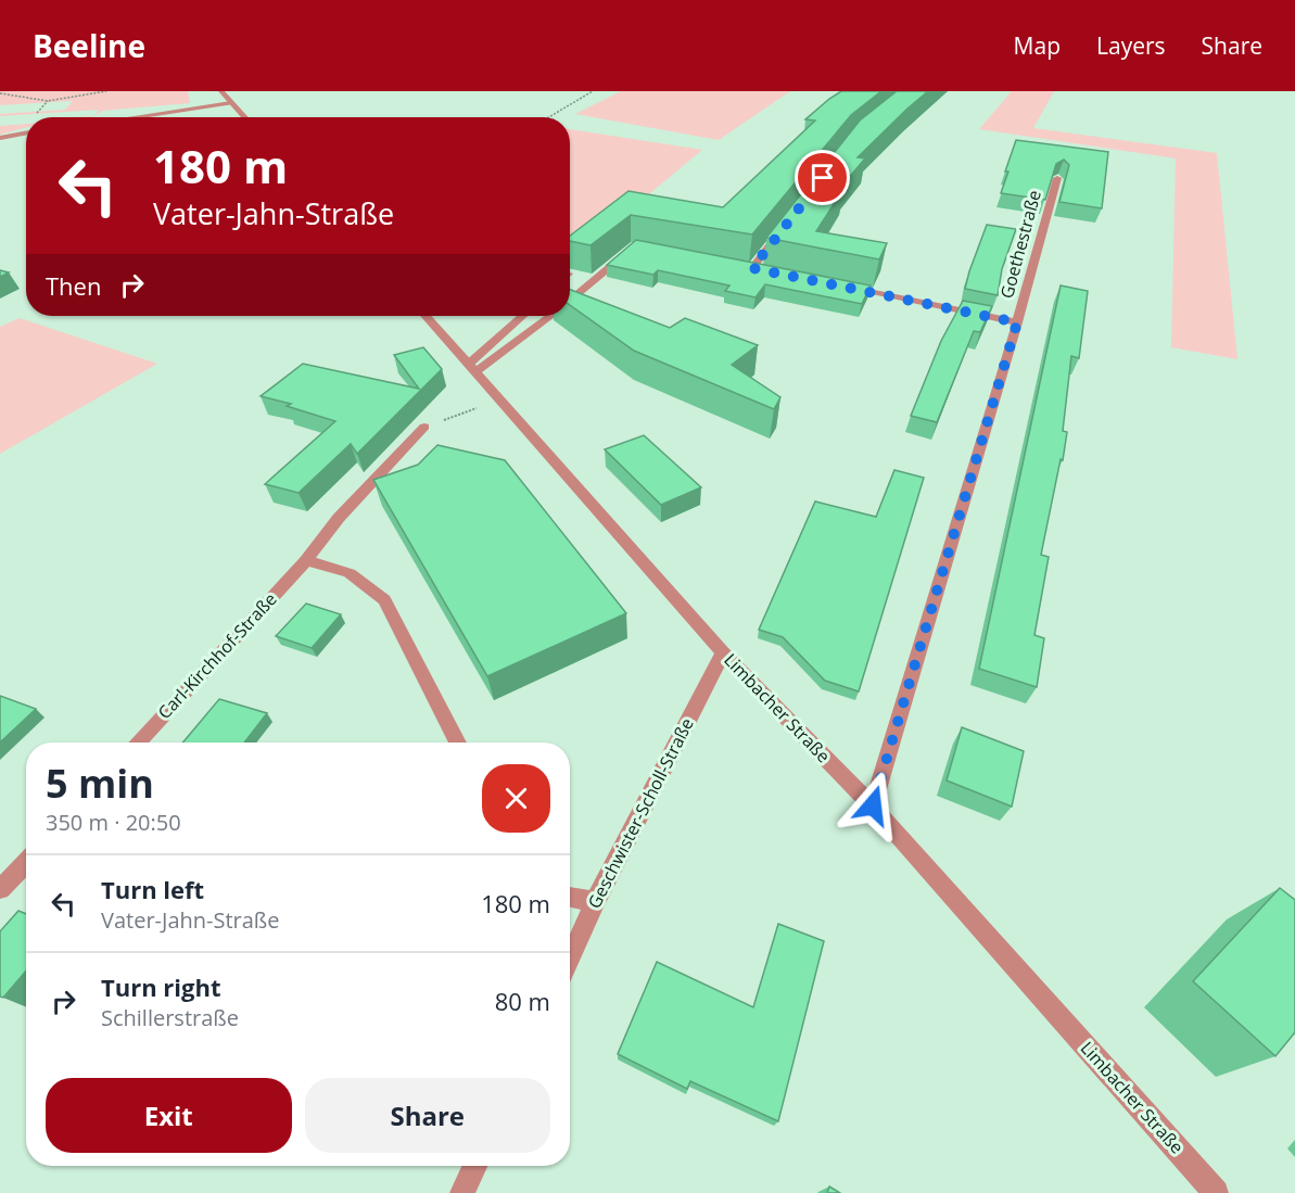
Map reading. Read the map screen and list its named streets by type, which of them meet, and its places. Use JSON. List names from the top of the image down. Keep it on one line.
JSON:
{"streets":{"street":["Goethestraße","Carl-Kirchhof-Straße","Limbacher Straße","Geschwister-Scholl-Straße"]},"crossings":[["Goethestraße","Limbacher Straße"],["Limbacher Straße","Geschwister-Scholl-Straße"]],"page":{"header":"Beeline","nav":["Map","Layers","Share"],"turn":["180 m","Vater-Jahn-Straße"],"then":"Then","heading":["5 min","350 m · 20:50"],"list":[{"name":"Turn left","note":"Vater-Jahn-Straße","value":"180 m"},{"name":"Turn right","note":"Schillerstraße","value":"80 m"}],"buttons":["Exit","Share"]}}
